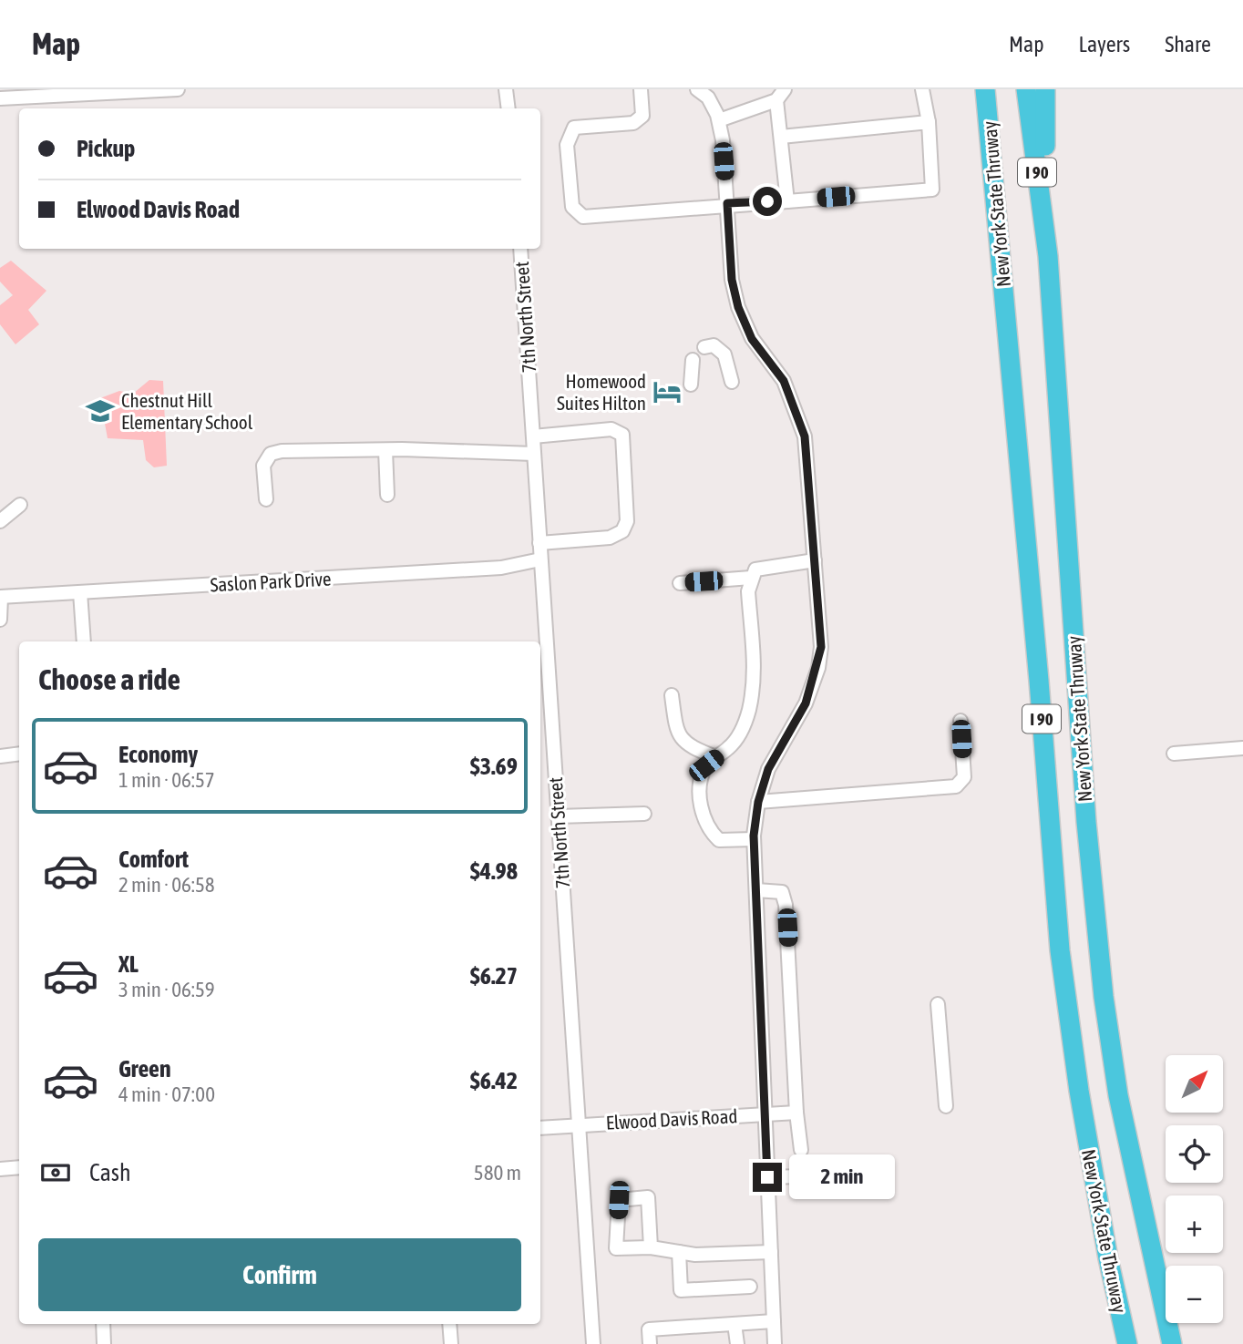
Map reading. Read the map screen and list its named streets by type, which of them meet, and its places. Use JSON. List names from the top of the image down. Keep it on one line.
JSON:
{"streets":{"highway":["I 90","New York State Thruway"],"street":["7th North Street","Saslon Park Drive","Elwood Davis Road"]},"crossings":[["7th North Street","Saslon Park Drive"],["7th North Street","Elwood Davis Road"]],"places":{"hotel":["Homewood Suites Hilton"],"school or university":["Chestnut Hill Elementary School"]},"north":"top right","page":{"header":"Map","nav":["Map","Layers","Share"],"banner":["Pickup","Elwood Davis Road"],"heading":"Choose a ride","list":[{"name":"Economy","note":"1 min · 06:57","value":"$3.69"},{"name":"Comfort","note":"2 min · 06:58","value":"$4.98"},{"name":"XL","note":"3 min · 06:59","value":"$6.27"},{"name":"Green","note":"4 min · 07:00","value":"$6.42"}],"map_buttons":["+","−"],"pay":["Cash","580 m"],"bubble":"2 min","buttons":"Confirm"}}
